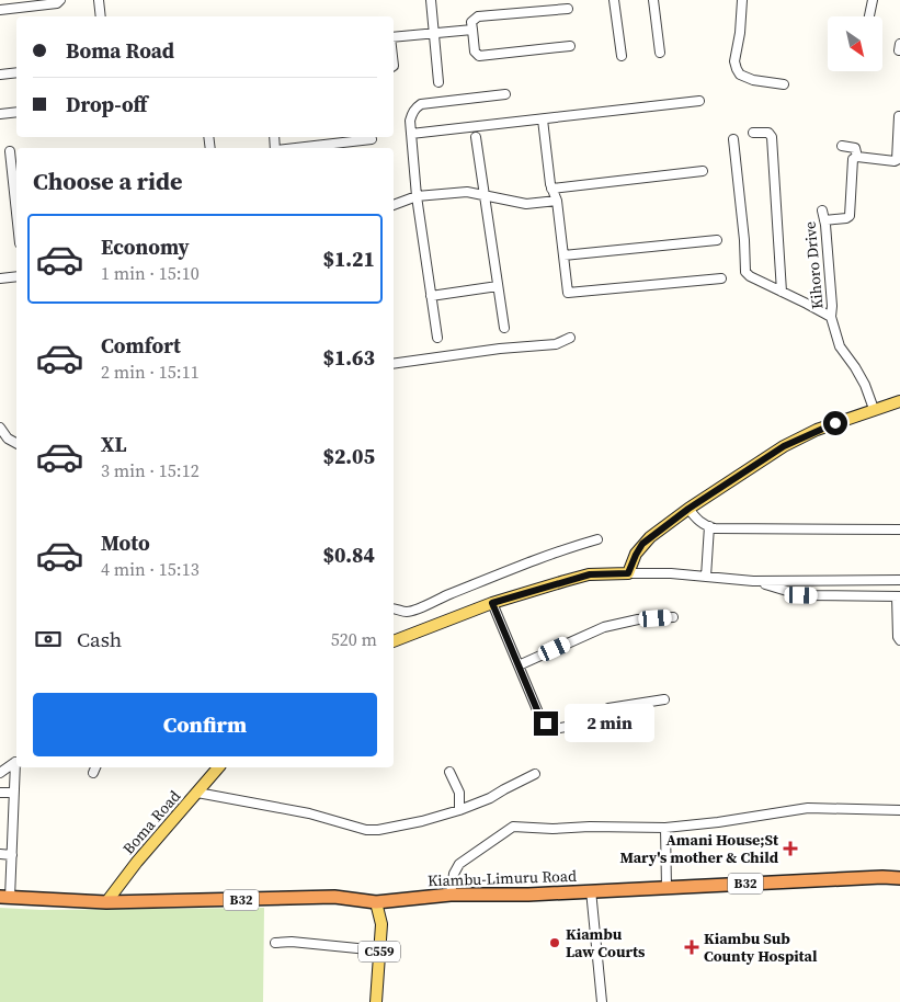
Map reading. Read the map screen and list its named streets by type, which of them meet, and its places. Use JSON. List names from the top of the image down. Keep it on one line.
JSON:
{"streets":{"highway":["Kiambu-Limuru Road","B32"],"main road":["Boma Road","C559"],"street":["Kihoro Drive"]},"crossings":[["Boma Road","Kiambu-Limuru Road"],["Boma Road","B32"],["Kiambu-Limuru Road","B32"],["Kiambu-Limuru Road","C559"]],"places":{"health":["Amani House;St Mary's mother & Child","Kiambu Sub County Hospital"],"other":["Kiambu Law Courts"]},"north":"bottom right","page":{"banner":["Boma Road","Drop-off"],"heading":"Choose a ride","list":[{"name":"Economy","note":"1 min · 15:10","value":"$1.21"},{"name":"Comfort","note":"2 min · 15:11","value":"$1.63"},{"name":"XL","note":"3 min · 15:12","value":"$2.05"},{"name":"Moto","note":"4 min · 15:13","value":"$0.84"}],"pay":["Cash","520 m"],"buttons":"Confirm","bubble":"2 min"}}
